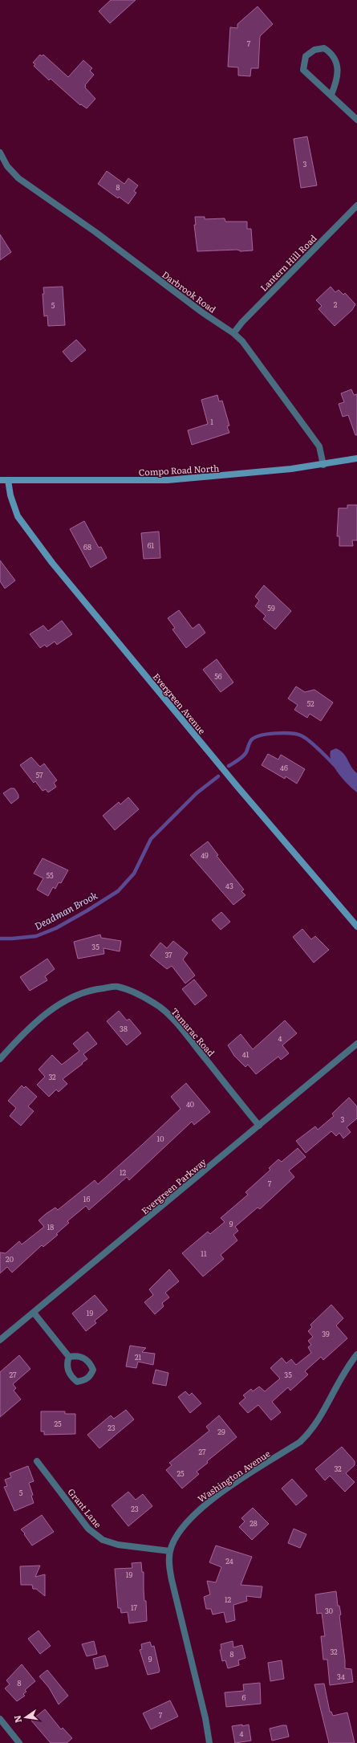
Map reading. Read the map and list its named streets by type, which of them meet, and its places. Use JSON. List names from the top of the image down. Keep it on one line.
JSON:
{"streets":{"main road":["Compo Road North","Evergreen Avenue"],"street":["Lantern Hill Road","Darbrook Road","Tamarac Road","Evergreen Parkway","Washington Avenue","Grant Lane"]},"crossings":[["Lantern Hill Road","Darbrook Road"],["Darbrook Road","Compo Road North"],["Compo Road North","Evergreen Avenue"],["Tamarac Road","Evergreen Parkway"],["Washington Avenue","Grant Lane"]],"water":["Deadman Brook"],"house_numbers":["7","3","8","2","5","1","61","68","59","56","52","46","57","49","55","43","35","37","38","4","41","32","40","3","10","12","7","16","9","18","11","20","19","39","21","27","35","25","23","29","27","32","25","5","23","28","24","19","12","17","30","32","8","9","34","8","6","7","4"],"north":"left"}
